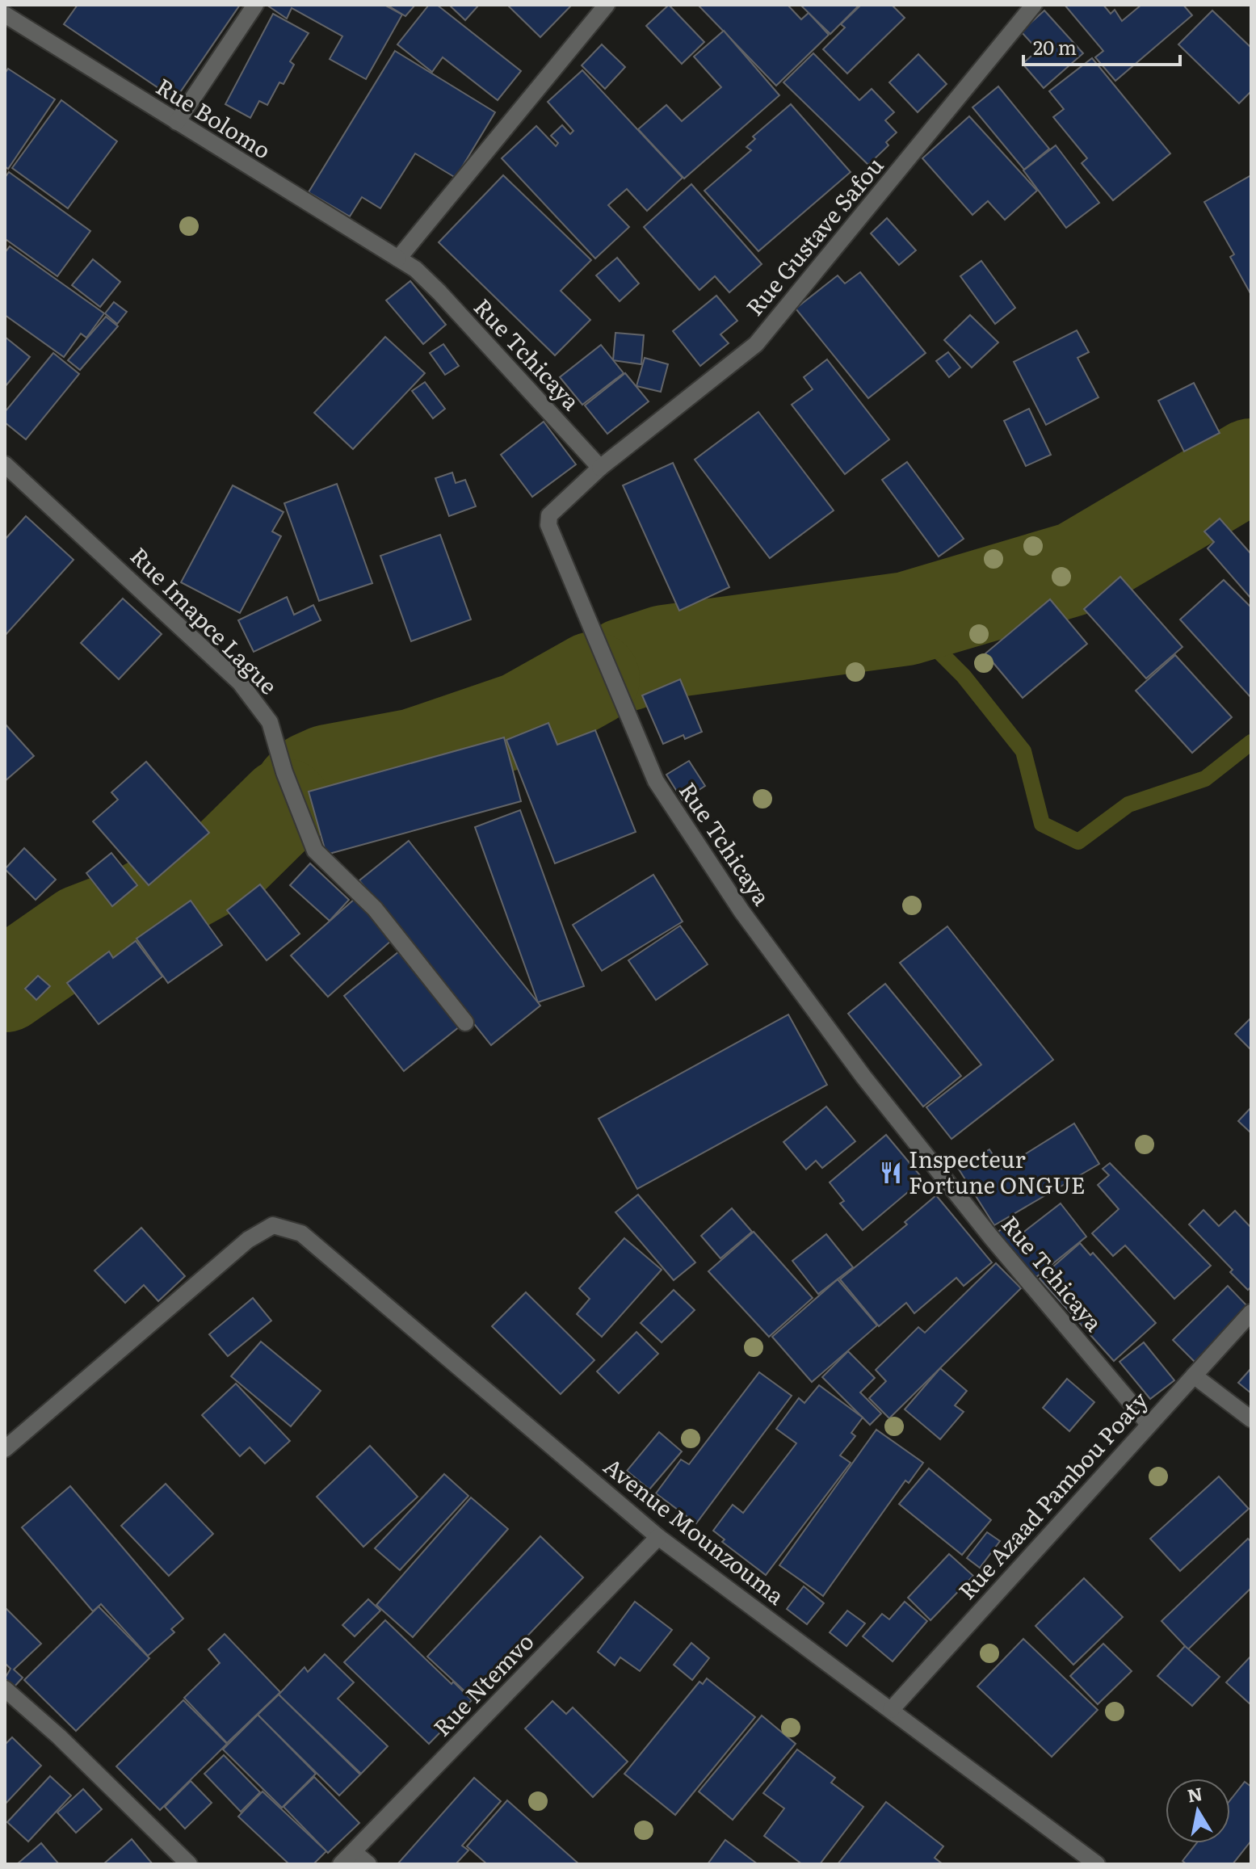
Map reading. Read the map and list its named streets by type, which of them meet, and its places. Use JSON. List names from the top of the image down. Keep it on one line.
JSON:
{"streets":{"street":["Rue Bolomo","Rue Gustave Safou","Rue Tchicaya","Rue Imapce Lague","Rue Azaad Pambou Poaty","Avenue Mounzouma","Rue Ntemvo"]},"crossings":[["Rue Bolomo","Rue Tchicaya"],["Rue Gustave Safou","Rue Tchicaya"],["Rue Tchicaya","Rue Azaad Pambou Poaty"],["Rue Azaad Pambou Poaty","Avenue Mounzouma"],["Avenue Mounzouma","Rue Ntemvo"]],"places":{"restaurant":["Inspecteur Fortune ONGUE"]},"scale_bar":"20 m","north":"top"}
